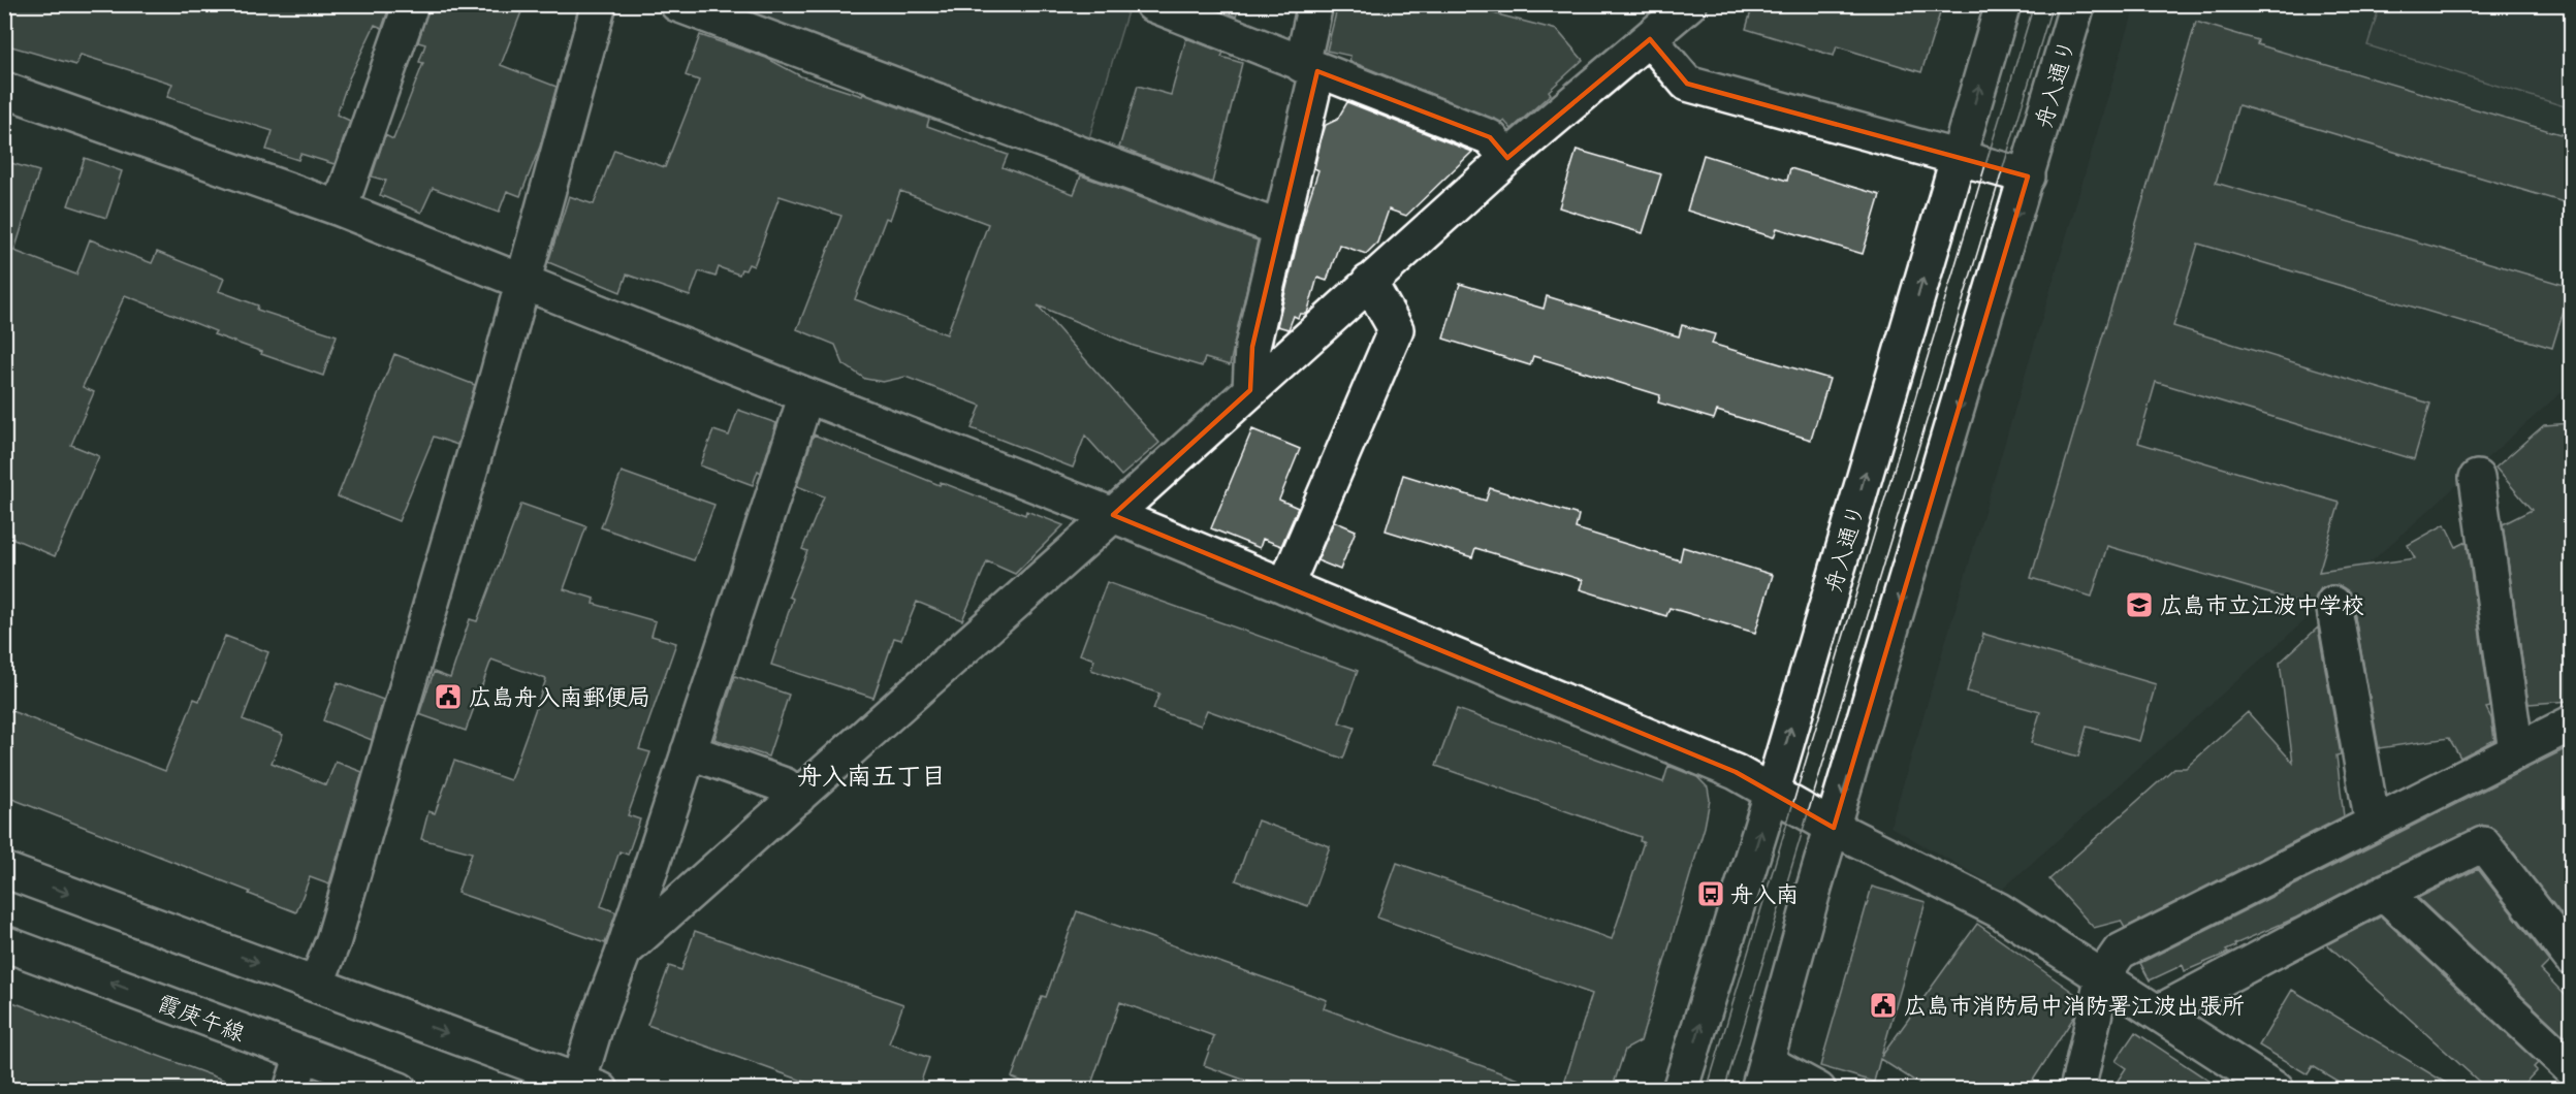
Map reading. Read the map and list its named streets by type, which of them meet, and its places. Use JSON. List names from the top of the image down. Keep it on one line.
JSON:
{"streets":{"street":["舟入通り","霞庚午線"]},"districts":["舟入南五丁目"],"places":{"school or university":["広島市立江波中学校"],"public building":["広島舟入南郵便局","広島市消防局中消防署江波出張所"],"bus stop":["舟入南"]}}
